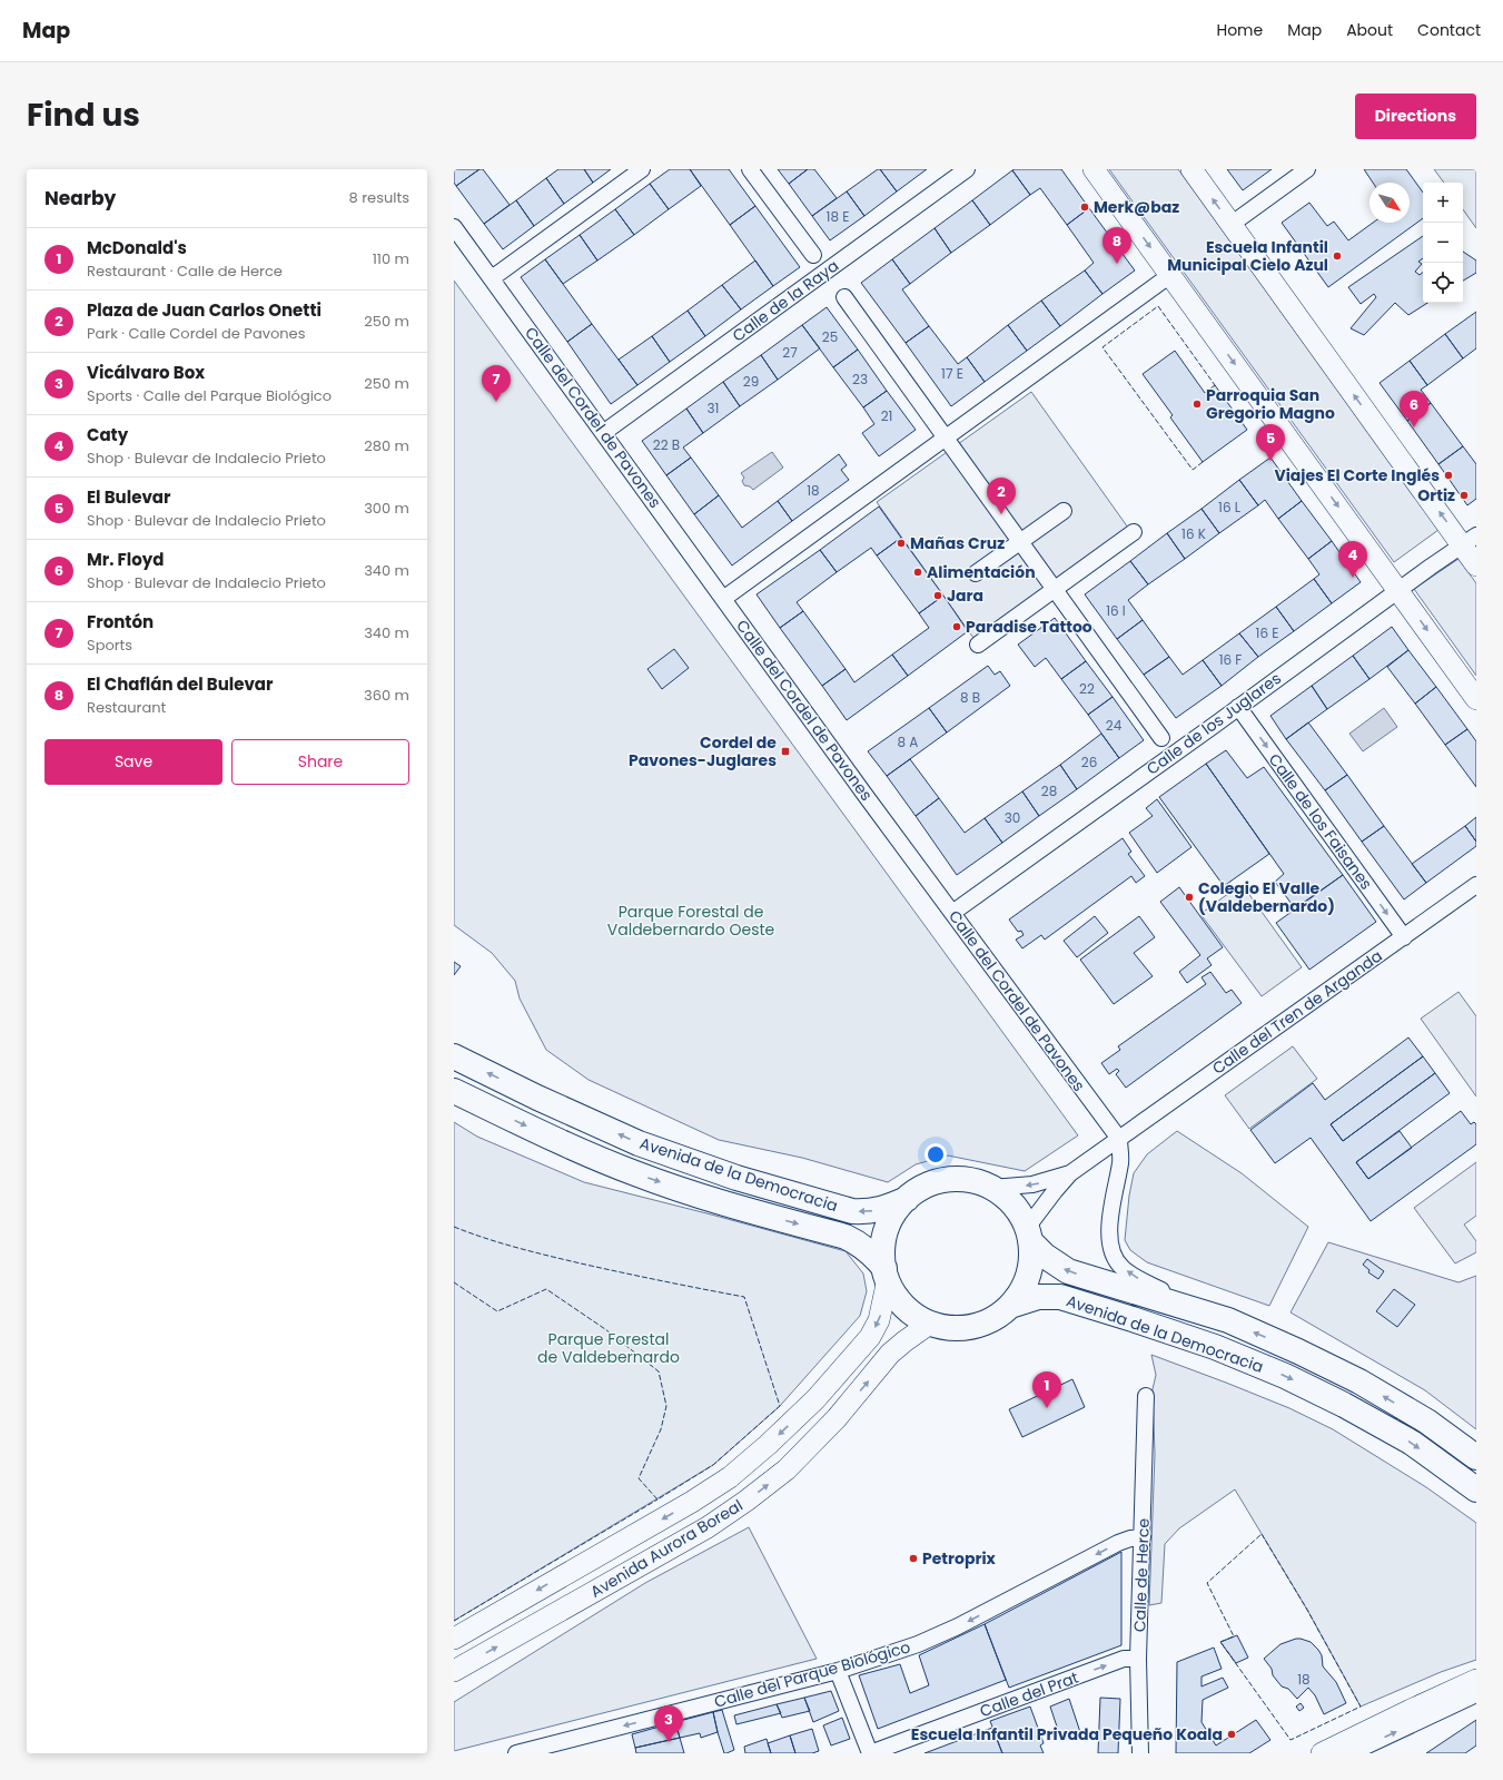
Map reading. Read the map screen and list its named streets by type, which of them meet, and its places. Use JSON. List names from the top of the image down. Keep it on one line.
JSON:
{"streets":{"main road":["Avenida de la Democracia"],"street":["Calle de la Raya","Calle del Cordel de Pavones","Calle de los Juglares","Calle de los Faisanes","Calle del Tren de Arganda","Avenida Aurora Boreal","Calle de Herce","Calle del Parque Biológico","Calle del Prat"]},"crossings":[["Calle de la Raya","Calle del Cordel de Pavones"],["Calle del Cordel de Pavones","Calle de los Juglares"],["Calle del Cordel de Pavones","Calle del Tren de Arganda"],["Calle de los Juglares","Calle de los Faisanes"],["Calle de los Faisanes","Calle del Tren de Arganda"],["Calle del Tren de Arganda","Avenida de la Democracia"],["Calle del Tren de Arganda","Avenida Aurora Boreal"],["Avenida de la Democracia","Avenida Aurora Boreal"],["Calle de Herce","Calle del Parque Biológico"],["Calle de Herce","Calle del Prat"]],"one_way":["Calle de los Faisanes","Calle del Parque Biológico","Calle del Prat"],"parks":["Parque Forestal de Valdebernardo Oeste","Parque Forestal de Valdebernardo"],"places":{"other":["Merk@baz","Escuela Infantil Municipal Cielo Azul","Parroquia San Gregorio Magno","Viajes El Corte Inglés","Ortiz","Mañas Cruz","Alimentación","Jara","Paradise Tattoo","Colegio El Valle (Valdebernardo)","Petroprix","Escuela Infantil Privada Pequeño Koala"],"transit":["Cordel de Pavones-Juglares"]},"house_numbers":["18 E","25","27","17 E","23","29","31","21","22 B","18","16 L","16 K","16 I","16 E","16 F","22","8 B","24","8 A","26","28","30","18"],"north":"bottom right","page":{"header":"Map","nav":["Home","Map","About","Contact"],"title":"Find us","buttons":["Directions",["Save","Share"]],"heading":["Nearby","8 results"],"map_buttons":["+","−"],"list":[{"mark":"1","name":"McDonald's","note":"Restaurant · Calle de Herce","value":"110 m"},{"mark":"2","name":"Plaza de Juan Carlos Onetti","note":"Park · Calle Cordel de Pavones","value":"250 m"},{"mark":"3","name":"Vicálvaro Box","note":"Sports · Calle del Parque Biológico","value":"250 m"},{"mark":"4","name":"Caty","note":"Shop · Bulevar de Indalecio Prieto","value":"280 m"},{"mark":"5","name":"El Bulevar","note":"Shop · Bulevar de Indalecio Prieto","value":"300 m"},{"mark":"6","name":"Mr. Floyd","note":"Shop · Bulevar de Indalecio Prieto","value":"340 m"},{"mark":"7","name":"Frontón","note":"Sports","value":"340 m"},{"mark":"8","name":"El Chaflán del Bulevar","note":"Restaurant","value":"360 m"}],"pins":["8","7","6","5","2","4","1","3"]}}
